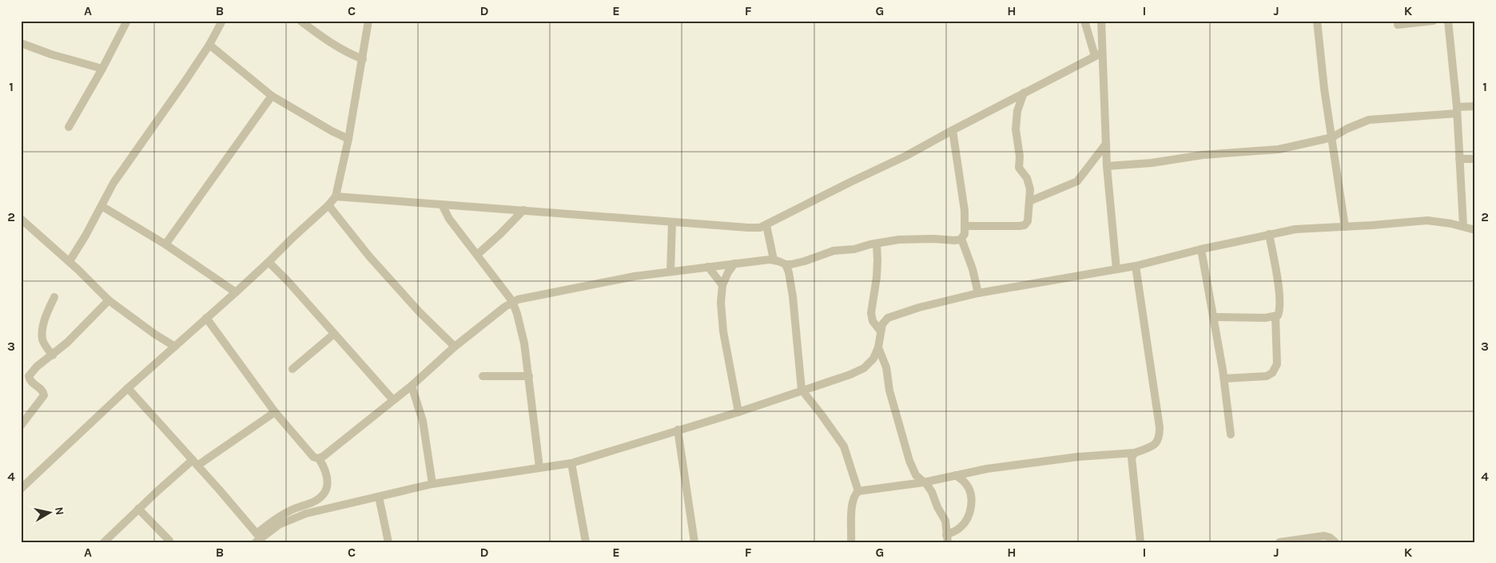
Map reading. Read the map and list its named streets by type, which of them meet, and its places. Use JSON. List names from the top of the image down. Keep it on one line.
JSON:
{"north":"right","grid":{"columns":["A","B","C","D","E","F","G","H","I","J","K"],"rows":["1","2","3","4"]}}
